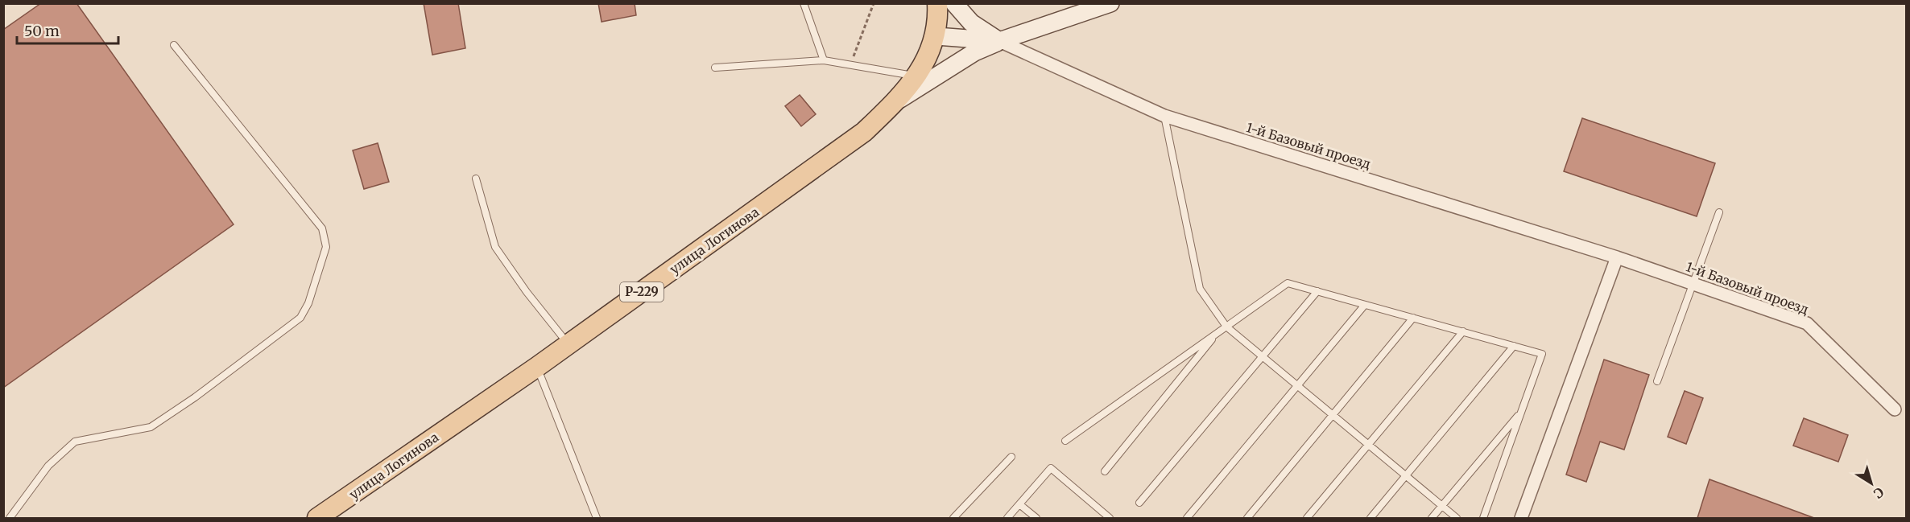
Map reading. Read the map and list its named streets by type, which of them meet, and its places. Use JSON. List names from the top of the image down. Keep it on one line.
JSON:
{"streets":{"main road":["улица Логинова","Р-229"],"street":["1-й Базовый проезд"]},"scale_bar":"50 m","north":"bottom right"}
